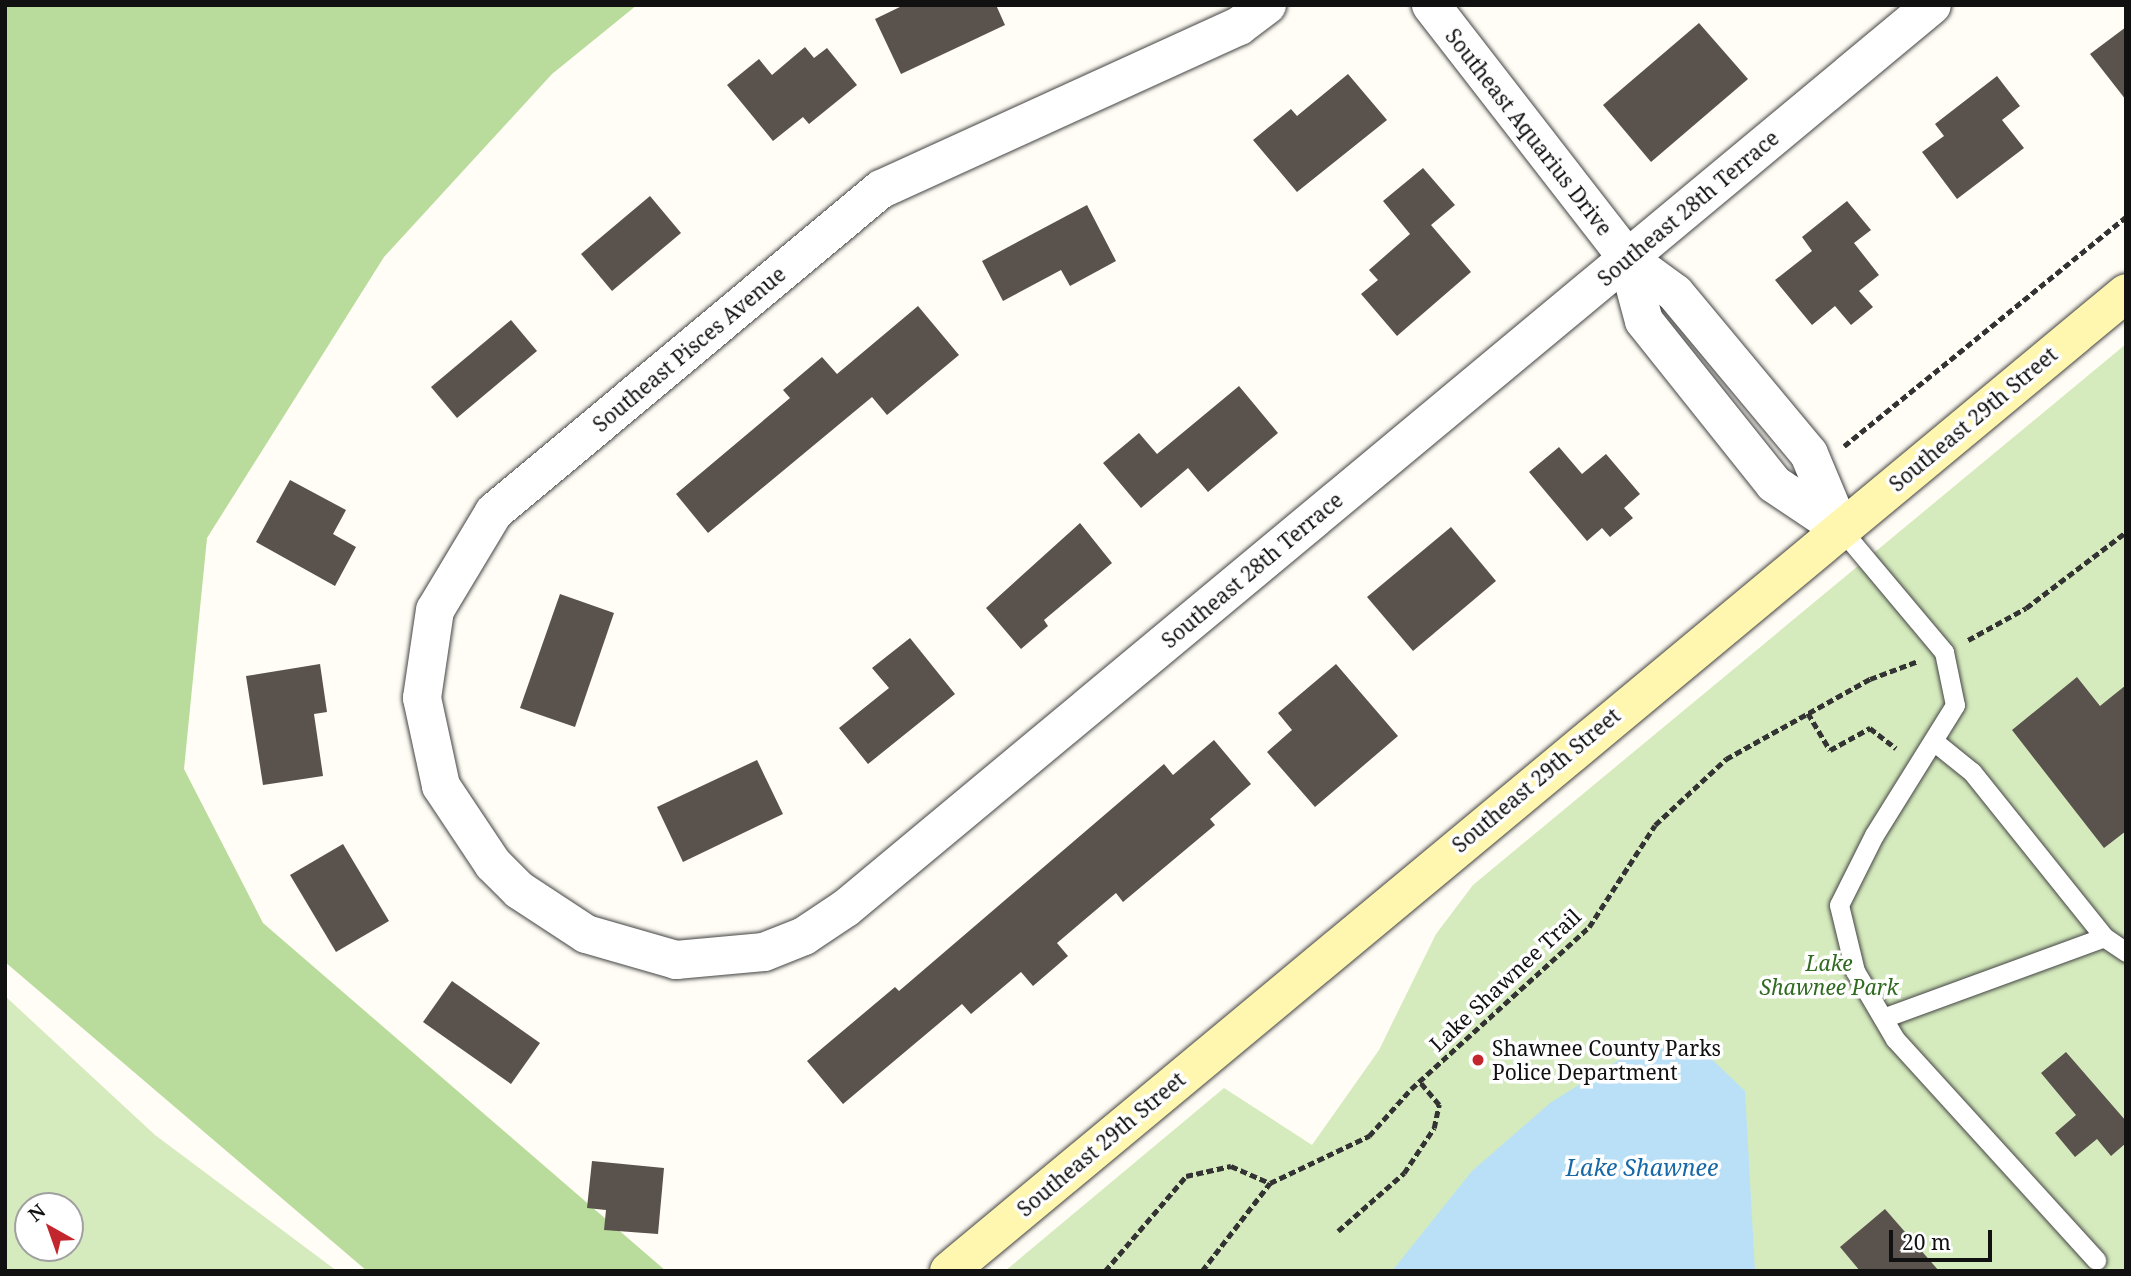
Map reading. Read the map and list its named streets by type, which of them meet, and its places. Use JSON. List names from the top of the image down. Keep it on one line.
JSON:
{"streets":{"main road":["Southeast 29th Street"],"street":["Southeast Aquarius Drive","Southeast 28th Terrace","Southeast Pisces Avenue"],"path":["Lake Shawnee Trail"]},"crossings":[["Southeast Aquarius Drive","Southeast 28th Terrace"],["Southeast Aquarius Drive","Southeast 29th Street"],["Southeast 28th Terrace","Southeast Pisces Avenue"]],"water":["Lake Shawnee"],"parks":["Lake Shawnee Park"],"places":["Shawnee County Parks Police Department"],"scale_bar":"20 m","north":"top left"}
